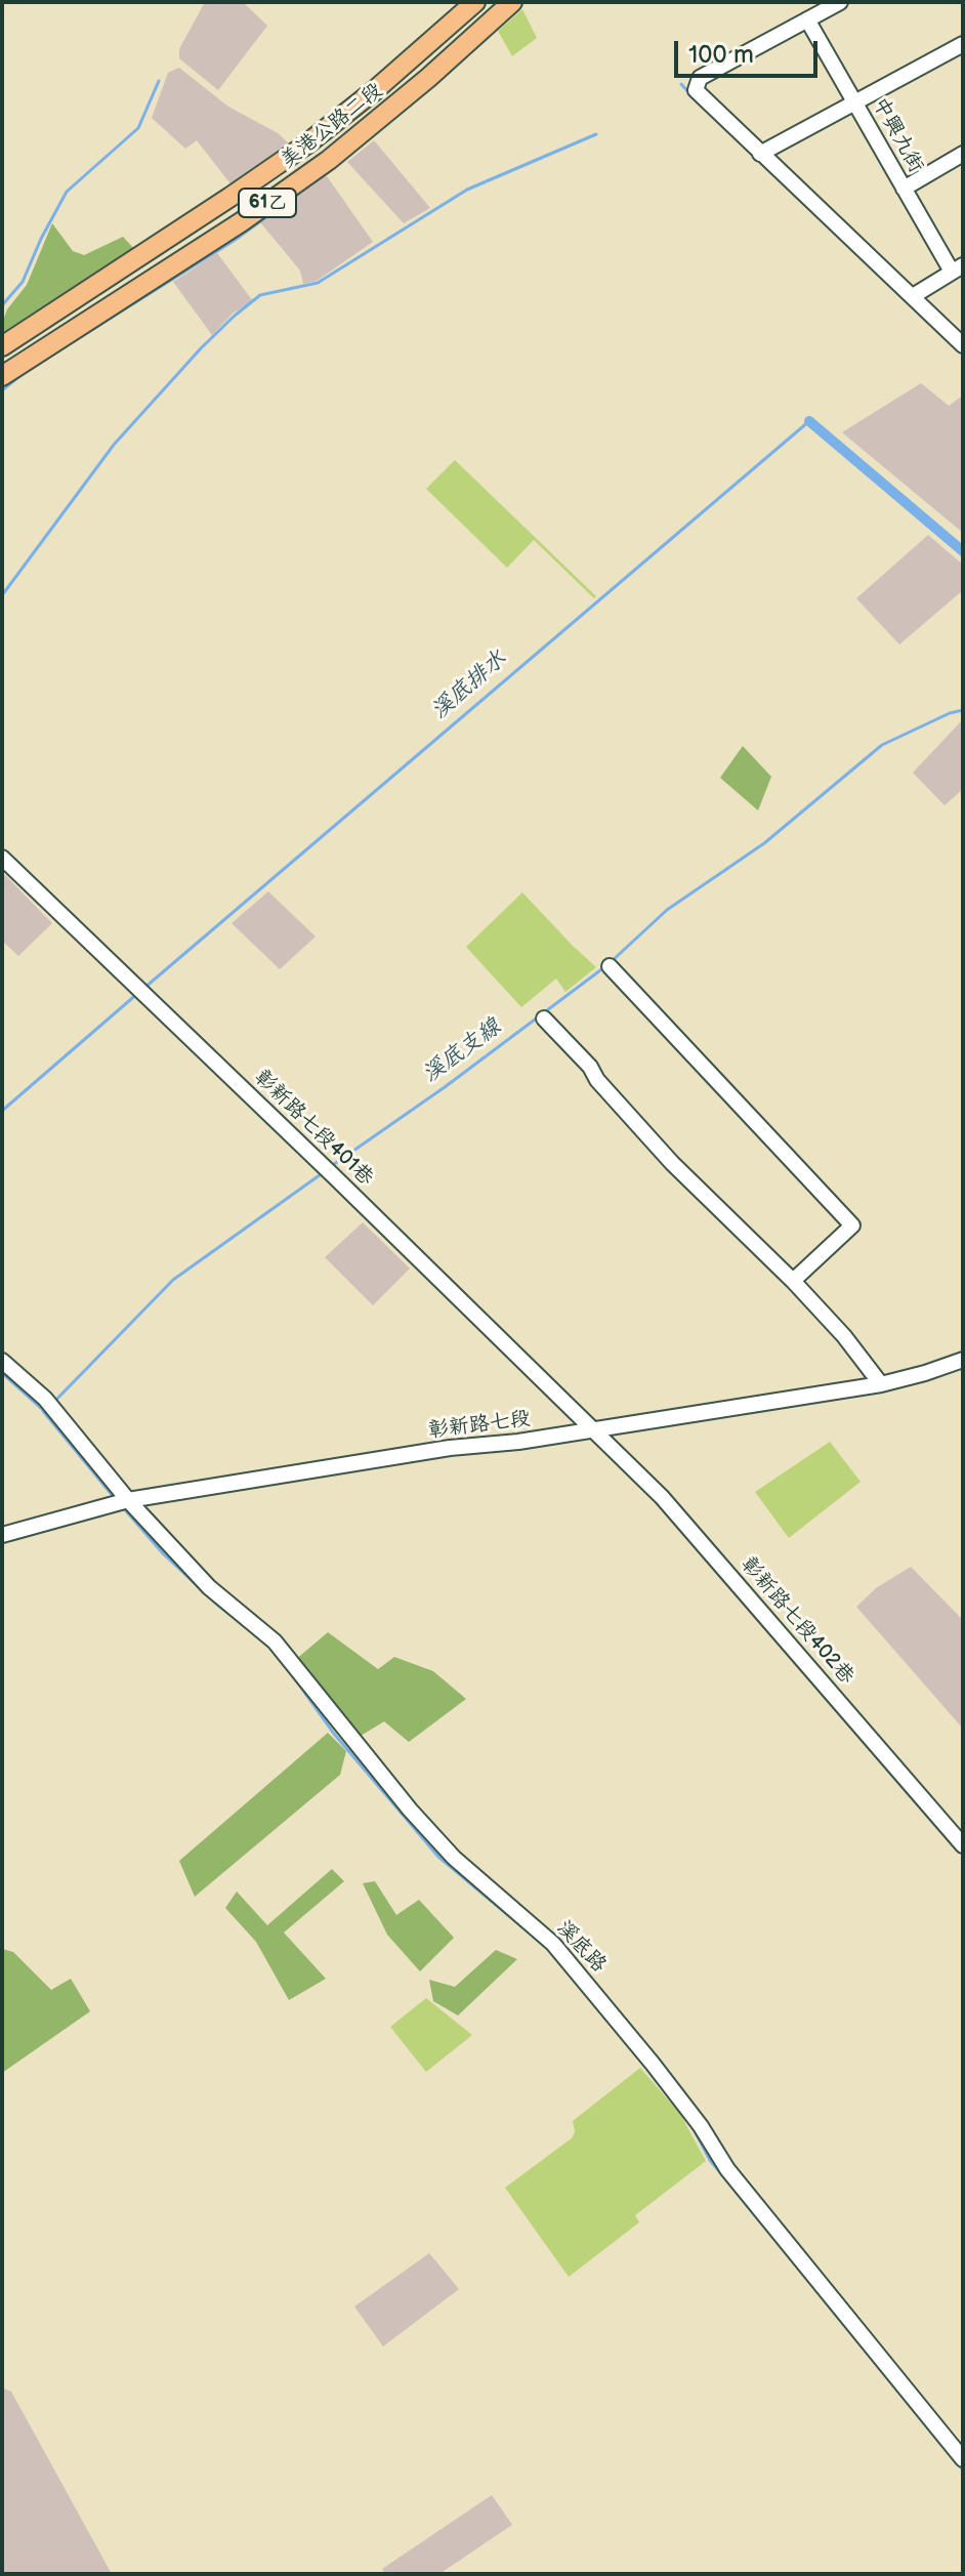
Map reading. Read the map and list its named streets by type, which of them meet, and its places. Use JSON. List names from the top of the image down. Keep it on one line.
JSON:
{"streets":{"main road":["美港公路二段","61乙"],"street":["中興九街","彰新路七段401巷","彰新路七段","彰新路七段402巷","溪底路"]},"crossings":[["彰新路七段401巷","彰新路七段"],["彰新路七段401巷","彰新路七段402巷"],["彰新路七段","彰新路七段402巷"],["彰新路七段","溪底路"]],"water":["溪底排水","溪底支線"],"scale_bar":"100 m"}
